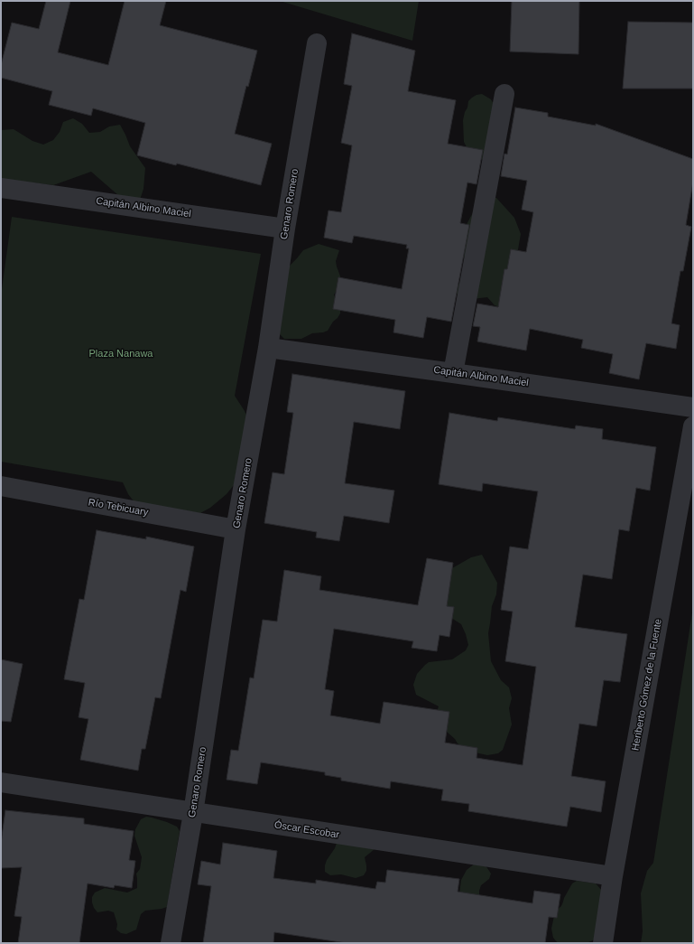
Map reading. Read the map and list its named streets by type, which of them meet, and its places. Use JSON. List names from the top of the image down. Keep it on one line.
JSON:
{"streets":{"street":["Genaro Romero","Capitán Albino Maciel","Río Tebicuary","Heriberto Gómez de la Fuente","Óscar Escobar"]},"crossings":[["Genaro Romero","Capitán Albino Maciel"],["Genaro Romero","Río Tebicuary"],["Genaro Romero","Óscar Escobar"],["Heriberto Gómez de la Fuente","Óscar Escobar"]],"parks":["Plaza Nanawa"]}
